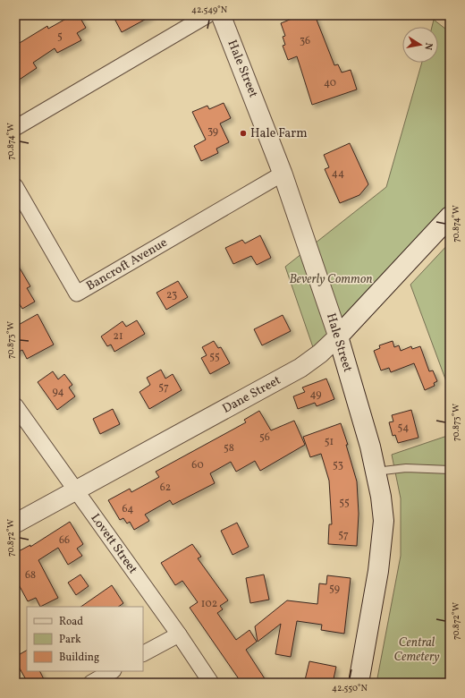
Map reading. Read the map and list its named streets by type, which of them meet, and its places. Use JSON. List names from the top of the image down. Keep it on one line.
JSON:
{"streets":{"main road":["Hale Street","Dane Street"],"street":["Bancroft Avenue","Lovett Street"]},"crossings":[["Hale Street","Bancroft Avenue"],["Hale Street","Dane Street"],["Dane Street","Lovett Street"]],"parks":["Beverly Common","Central Cemetery"],"places":["Hale Farm"],"house_numbers":["5","36","40","39","44","23","21","55","57","94","49","54","56","51","58","60","53","62","55","64","57","66","68","59","102"],"legend":["Road","Park","Building"],"north":"right","coordinates":["42.549°N","70.874°W","70.873°W","70.872°W","42.550°N"]}
